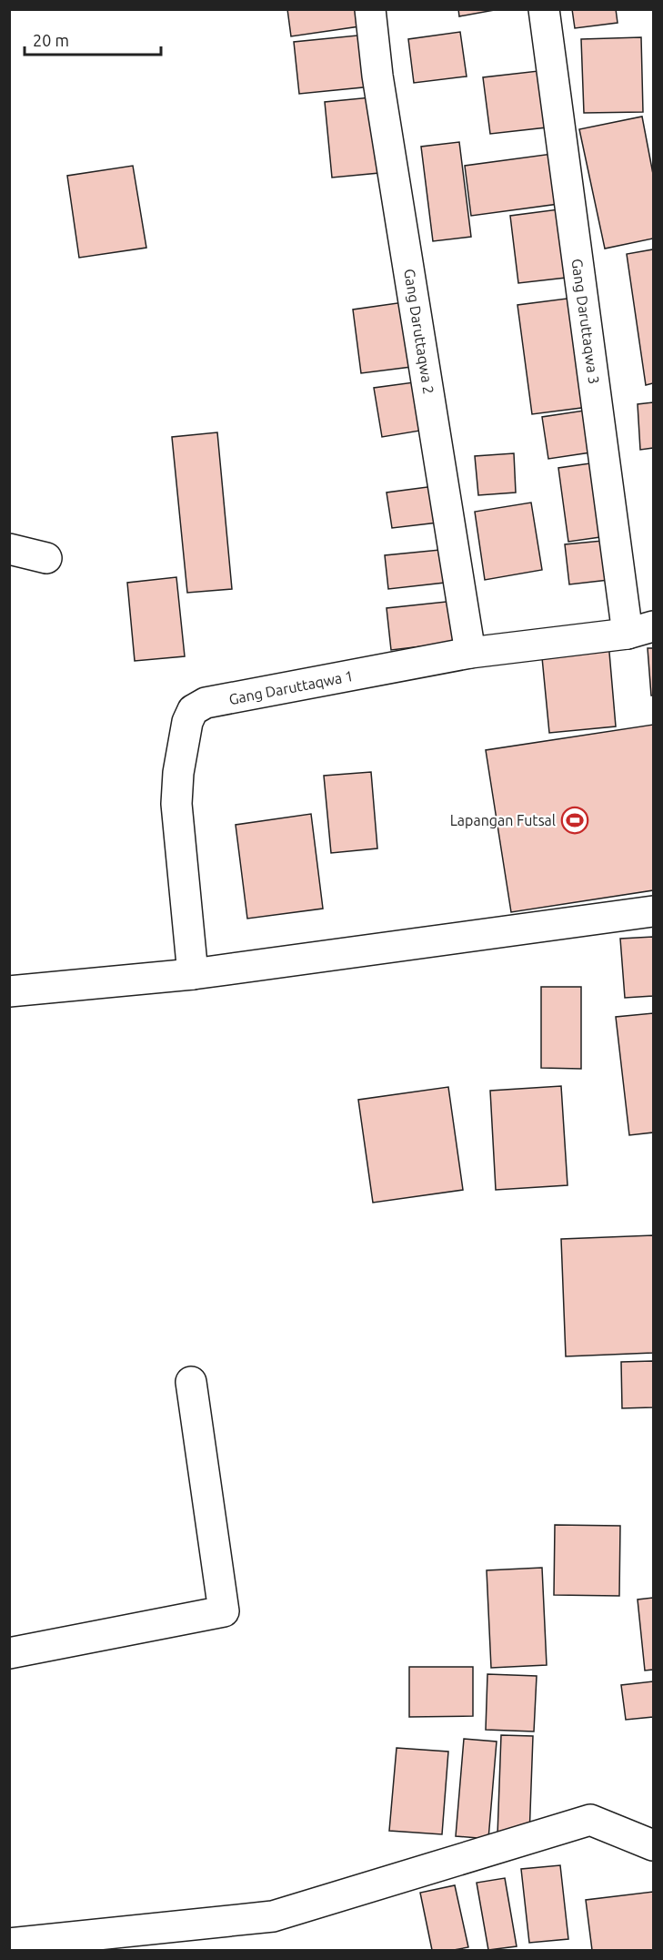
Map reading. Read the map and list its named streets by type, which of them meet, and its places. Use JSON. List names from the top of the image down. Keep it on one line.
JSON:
{"streets":{"street":["Gang Daruttaqwa 3","Gang Daruttaqwa 2","Gang Daruttaqwa 1"]},"crossings":[["Gang Daruttaqwa 3","Gang Daruttaqwa 1"],["Gang Daruttaqwa 2","Gang Daruttaqwa 1"]],"places":{"sports":["Lapangan Futsal"]},"scale_bar":"20 m"}
